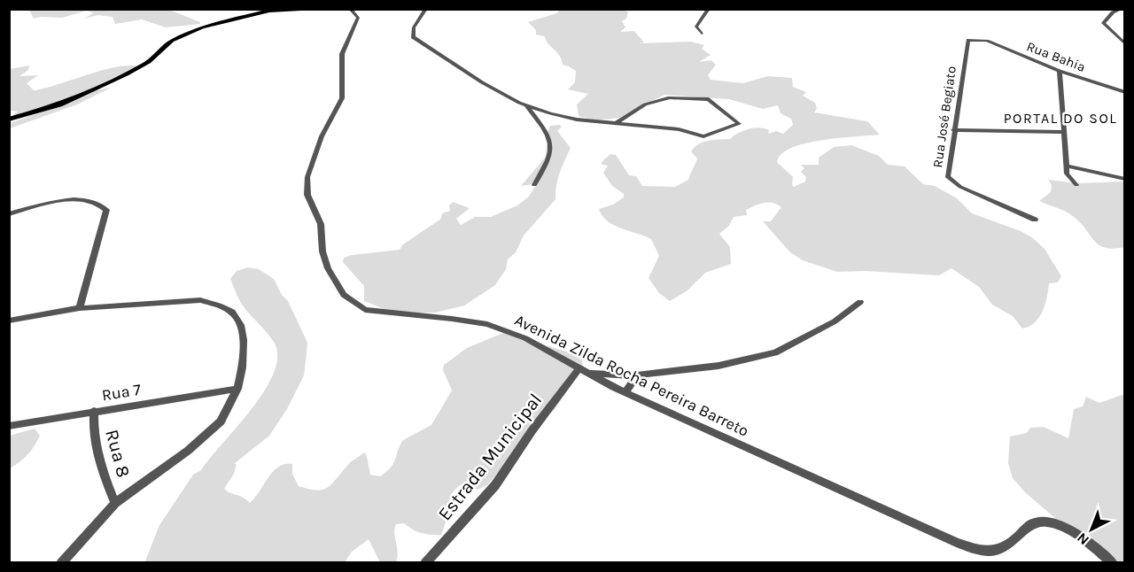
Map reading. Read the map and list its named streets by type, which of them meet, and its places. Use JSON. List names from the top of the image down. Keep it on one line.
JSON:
{"streets":{"street":["Rua Bahia","Rua José Begiato","Avenida Zilda Rocha Pereira Barreto","Rua 7","Rua 8","Estrada Municipal"]},"crossings":[["Rua Bahia","Rua José Begiato"],["Avenida Zilda Rocha Pereira Barreto","Estrada Municipal"],["Rua 7","Rua 8"]],"districts":["PORTAL DO SOL"],"north":"bottom left"}
